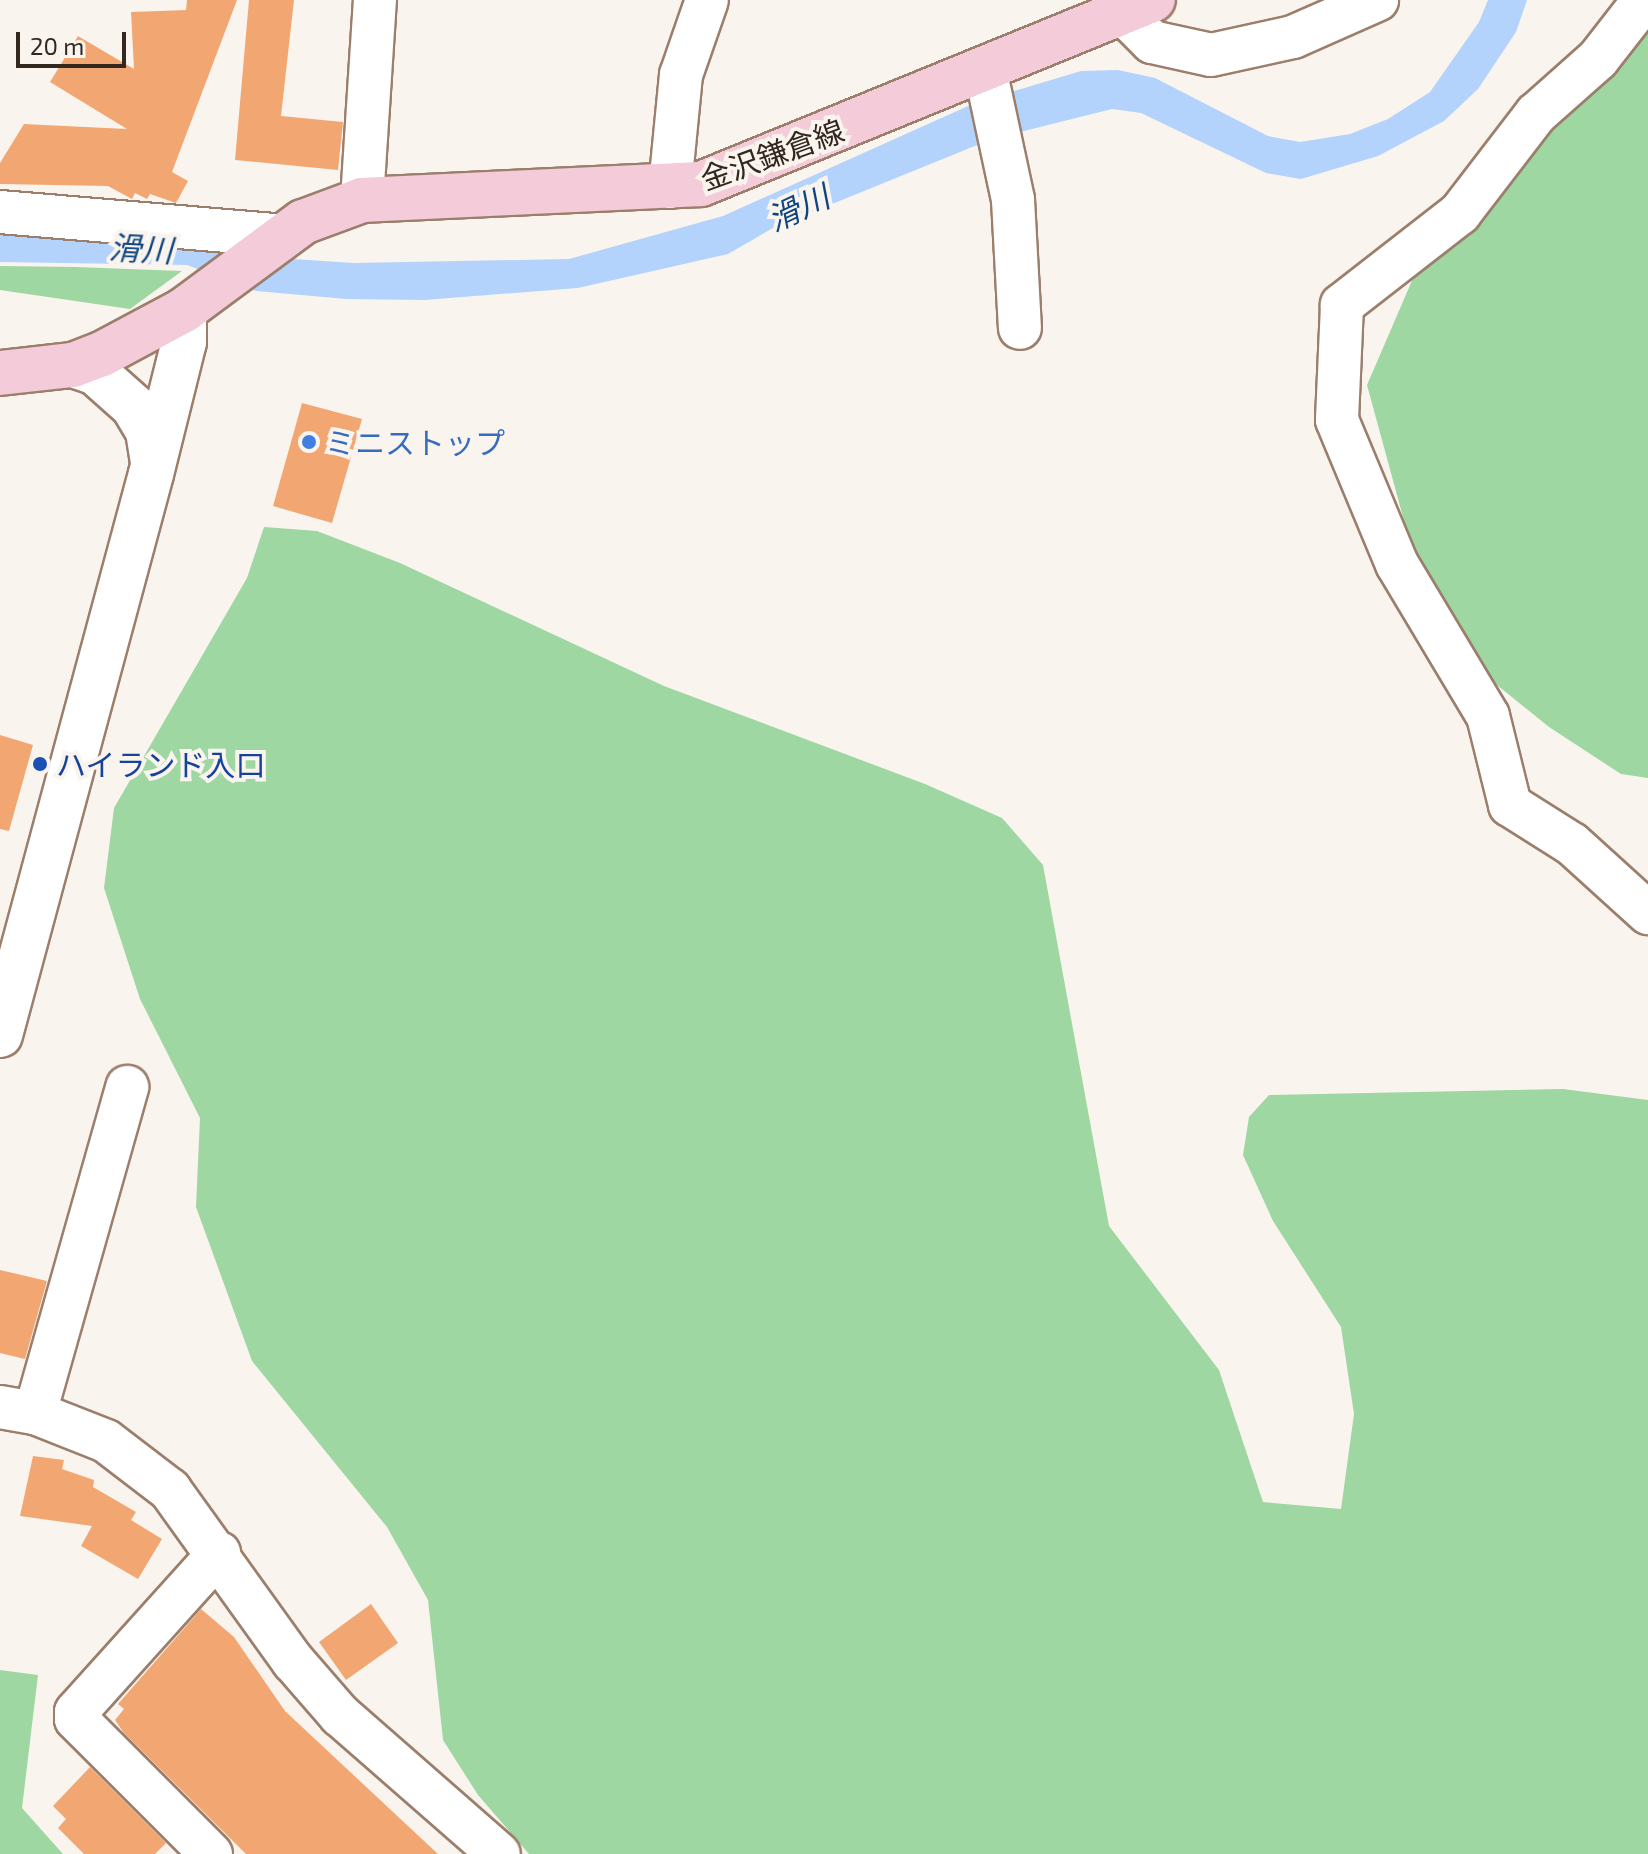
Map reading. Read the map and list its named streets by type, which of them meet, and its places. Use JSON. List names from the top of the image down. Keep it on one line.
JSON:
{"streets":{"main road":["金沢鎌倉線"]},"water":["滑川"],"places":["ミニストップ","ハイランド入口"],"scale_bar":"20 m"}
